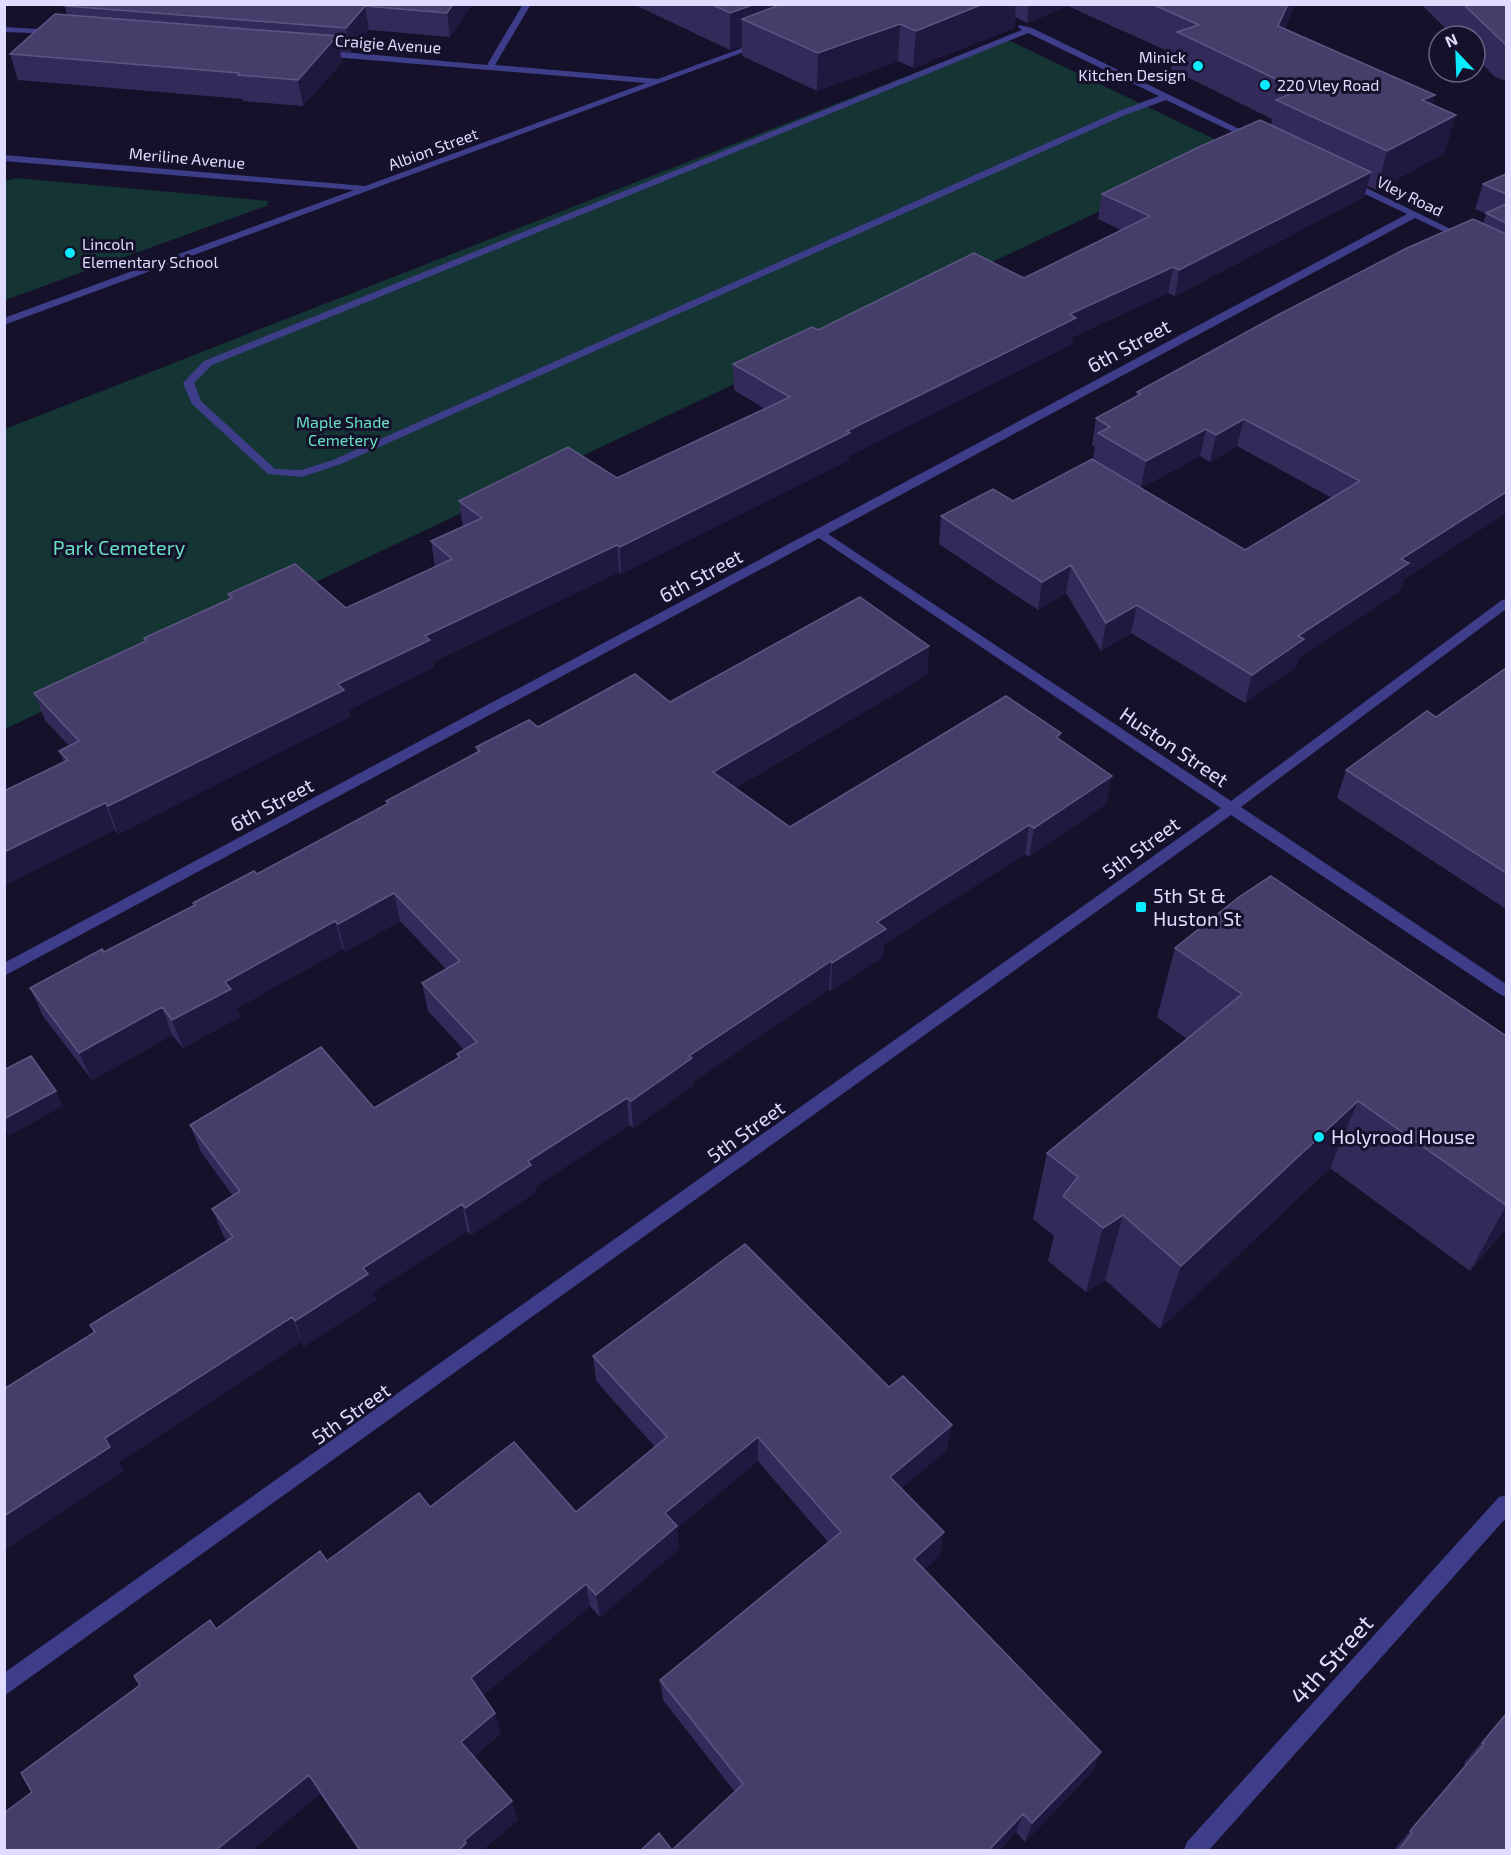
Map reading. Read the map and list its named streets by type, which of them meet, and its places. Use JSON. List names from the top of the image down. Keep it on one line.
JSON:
{"streets":{"street":["Craigie Avenue","Albion Street","Meriline Avenue","Vley Road","6th Street","Huston Street","5th Street","4th Street"]},"crossings":[["Craigie Avenue","Albion Street"],["Albion Street","Meriline Avenue"],["Vley Road","6th Street"],["6th Street","Huston Street"],["Huston Street","5th Street"]],"parks":["Maple Shade Cemetery","Park Cemetery"],"places":{"other":["Minick Kitchen Design","220 Vley Road","Lincoln Elementary School","Holyrood House"],"transit":["5th St & Huston St"]},"north":"top left"}
